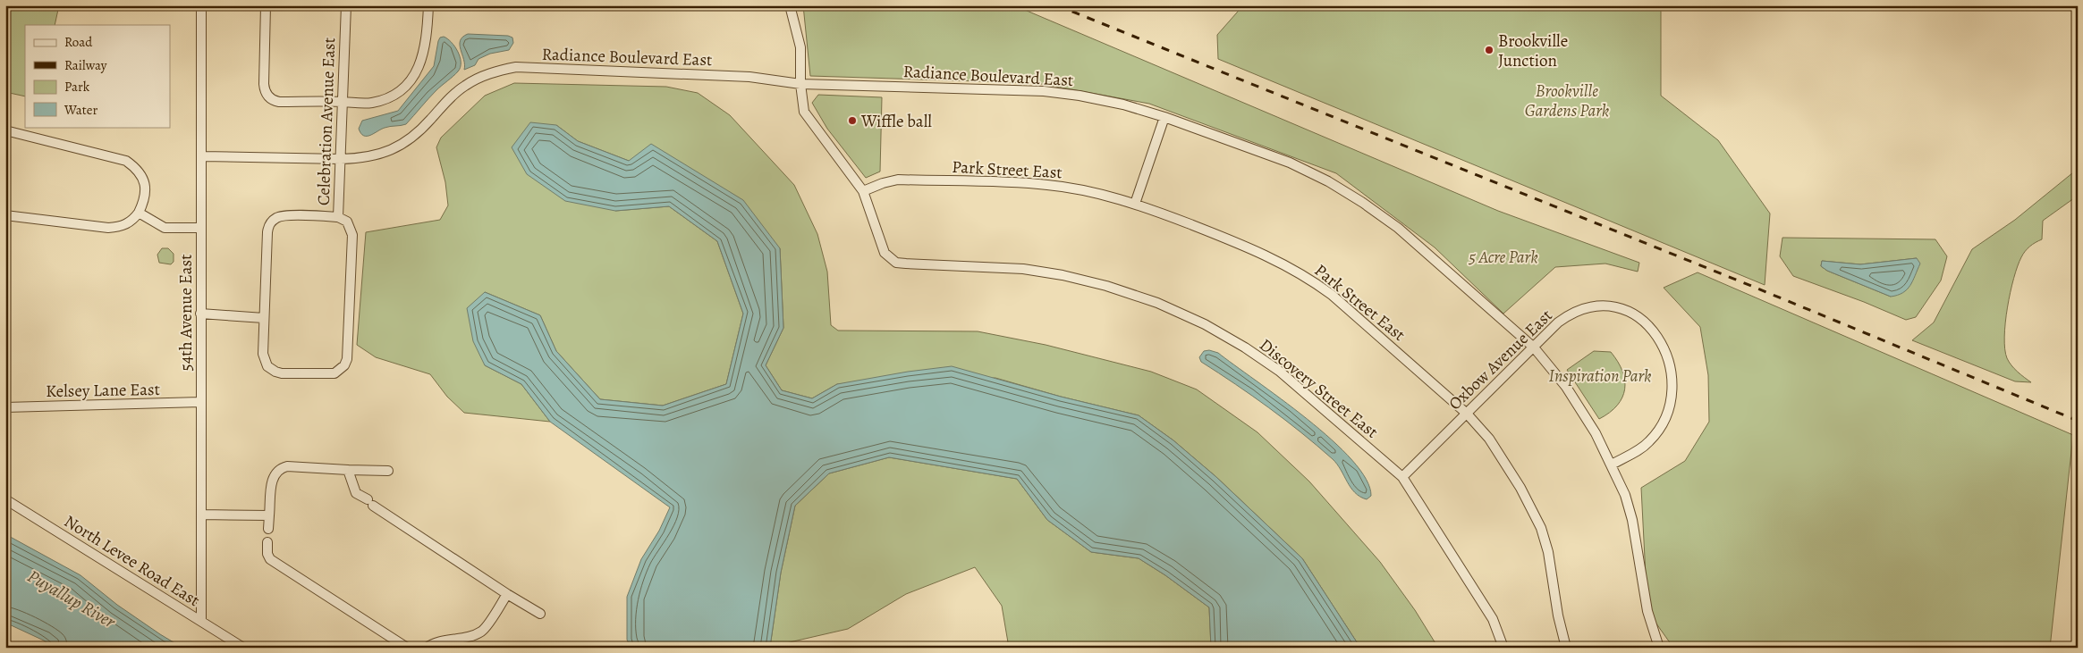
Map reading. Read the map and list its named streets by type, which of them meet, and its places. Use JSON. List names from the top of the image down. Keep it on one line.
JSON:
{"streets":{"street":["Radiance Boulevard East","Celebration Avenue East","Park Street East","54th Avenue East","Oxbow Avenue East","Discovery Street East","Kelsey Lane East","North Levee Road East"]},"crossings":[["Radiance Boulevard East","Celebration Avenue East"],["Radiance Boulevard East","54th Avenue East"],["Radiance Boulevard East","Oxbow Avenue East"],["Park Street East","Oxbow Avenue East"],["Park Street East","Discovery Street East"],["54th Avenue East","Kelsey Lane East"],["54th Avenue East","North Levee Road East"],["Oxbow Avenue East","Discovery Street East"]],"water":["Puyallup River"],"parks":["Brookville Gardens Park","5 Acre Park","Inspiration Park"],"places":["Brookville Junction","Wiffle ball"],"legend":["Road","Railway","Park","Water"]}
